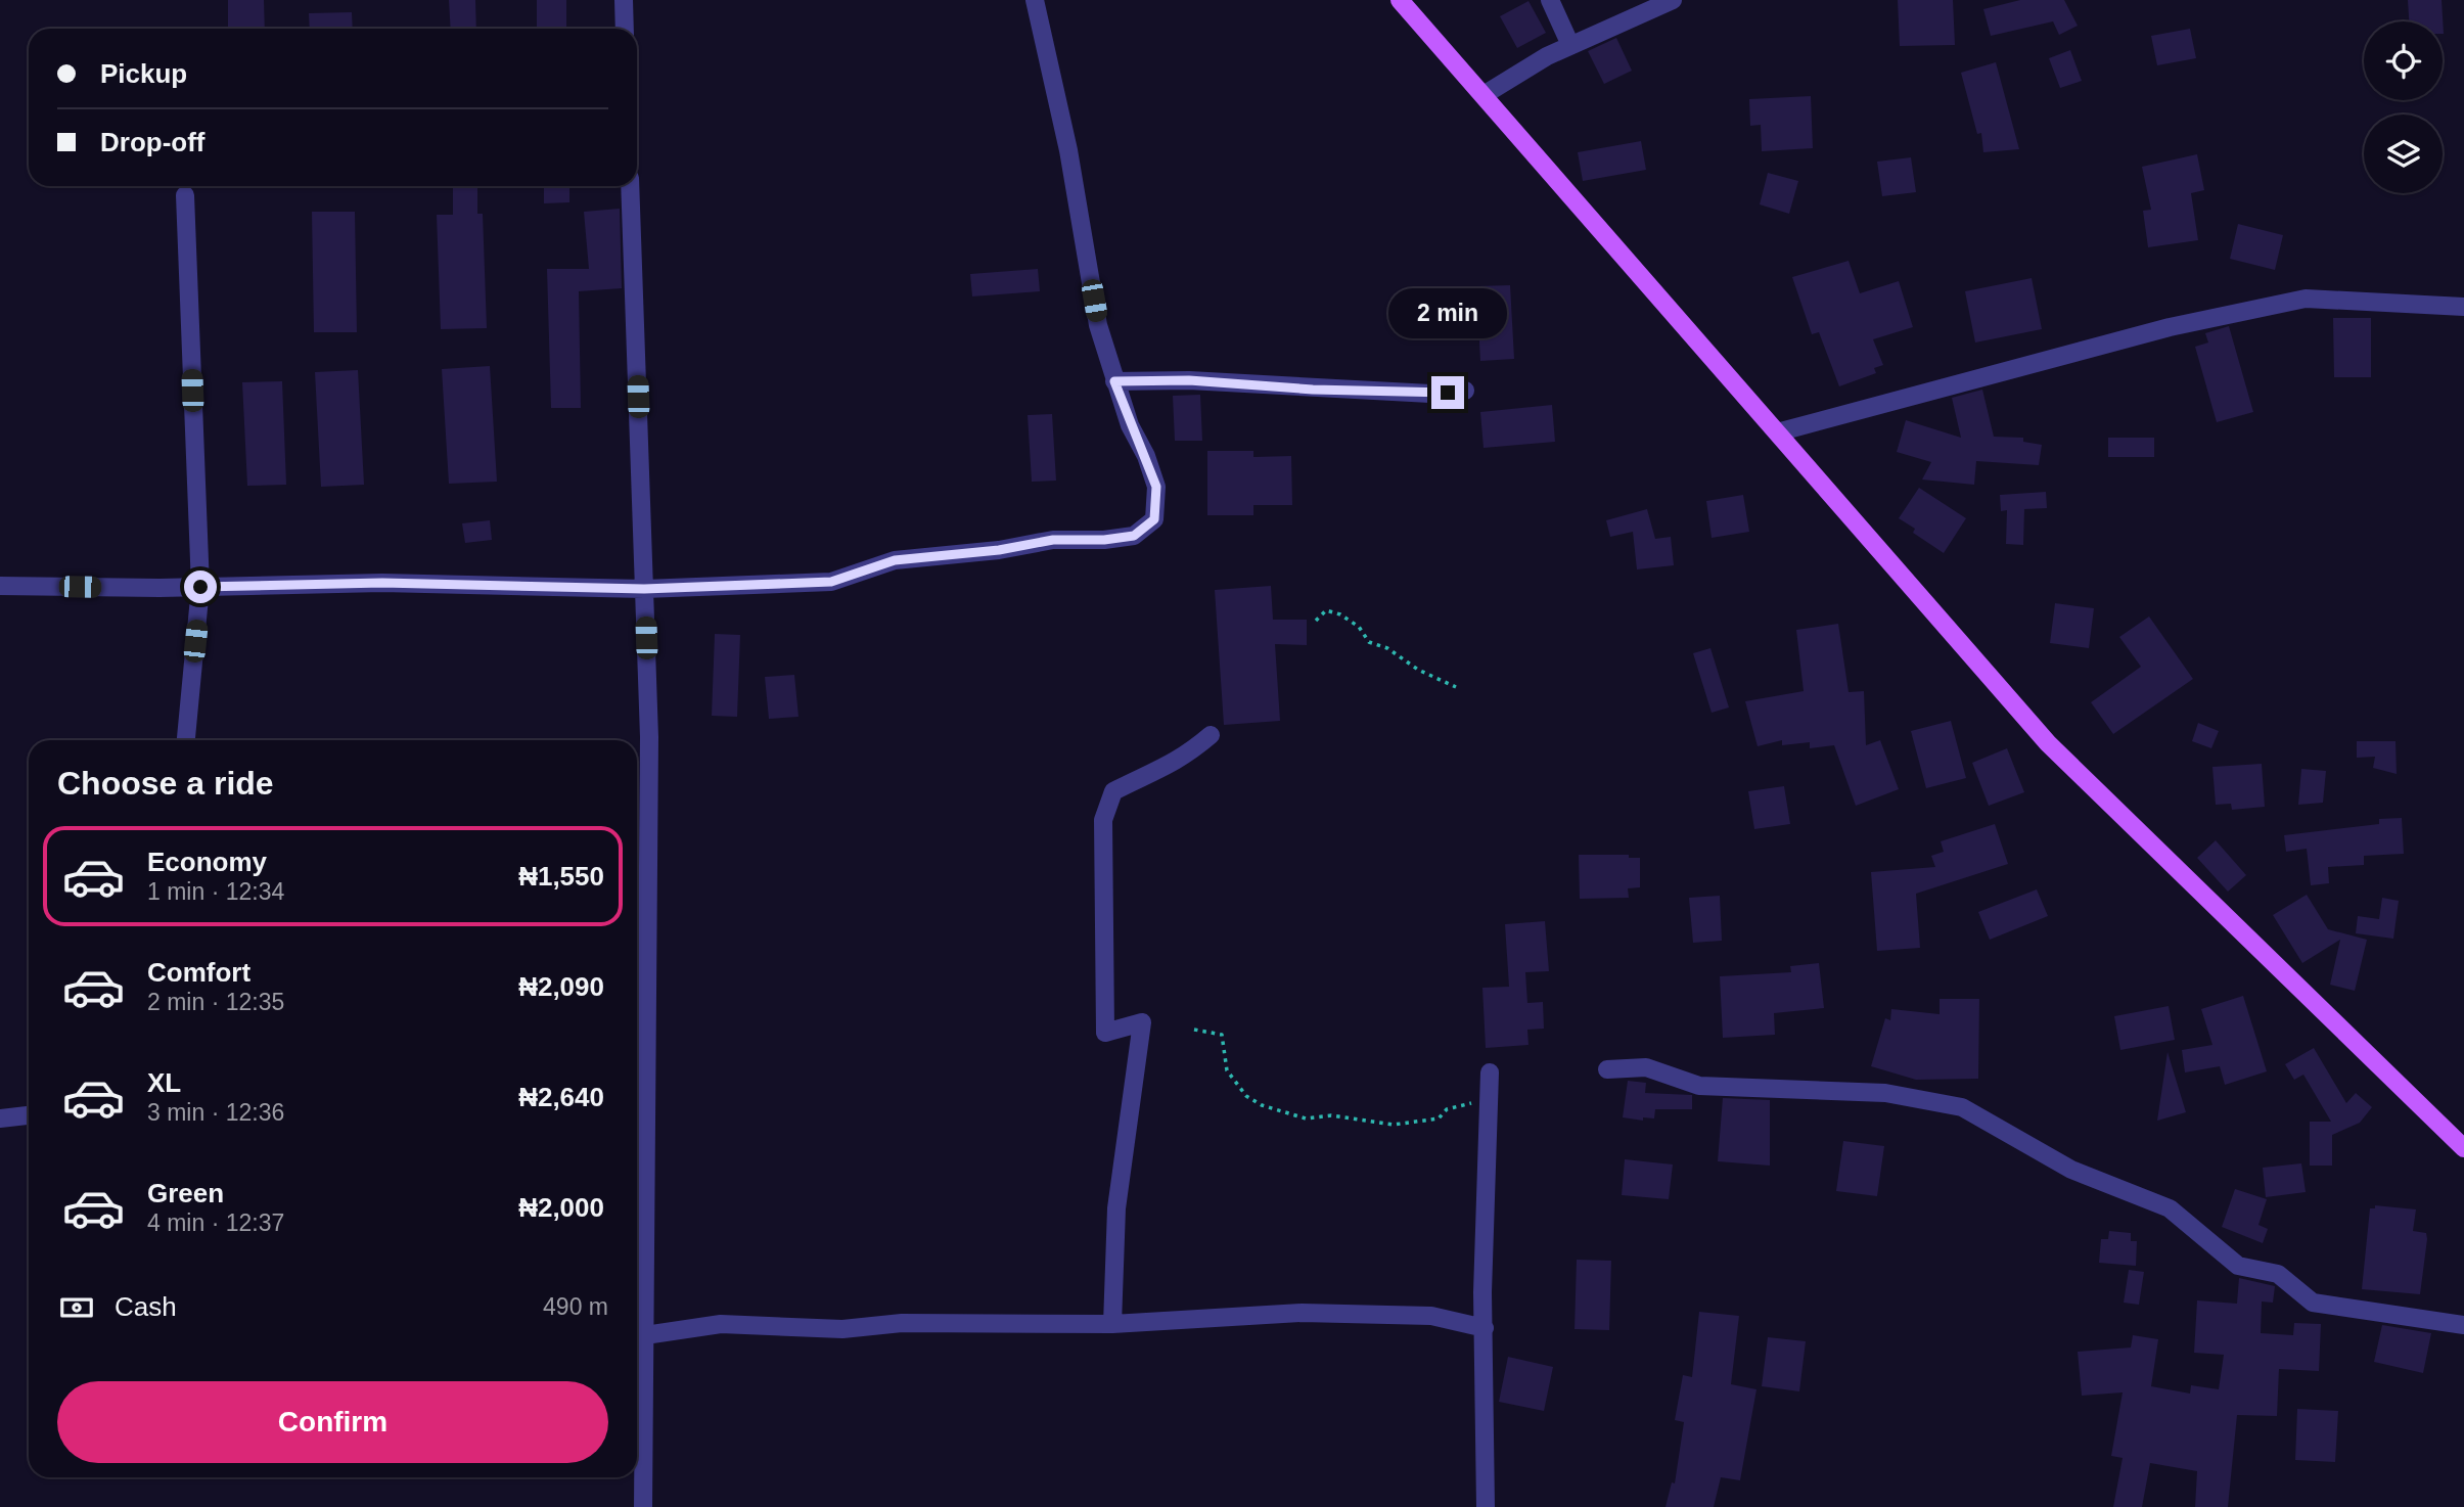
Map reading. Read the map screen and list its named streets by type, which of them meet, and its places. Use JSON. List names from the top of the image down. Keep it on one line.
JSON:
{"page":{"banner":["Pickup","Drop-off"],"bubble":"2 min","heading":"Choose a ride","list":[{"name":"Economy","note":"1 min · 12:34","value":"₦1,550"},{"name":"Comfort","note":"2 min · 12:35","value":"₦2,090"},{"name":"XL","note":"3 min · 12:36","value":"₦2,640"},{"name":"Green","note":"4 min · 12:37","value":"₦2,000"}],"pay":["Cash","490 m"],"buttons":"Confirm"}}
